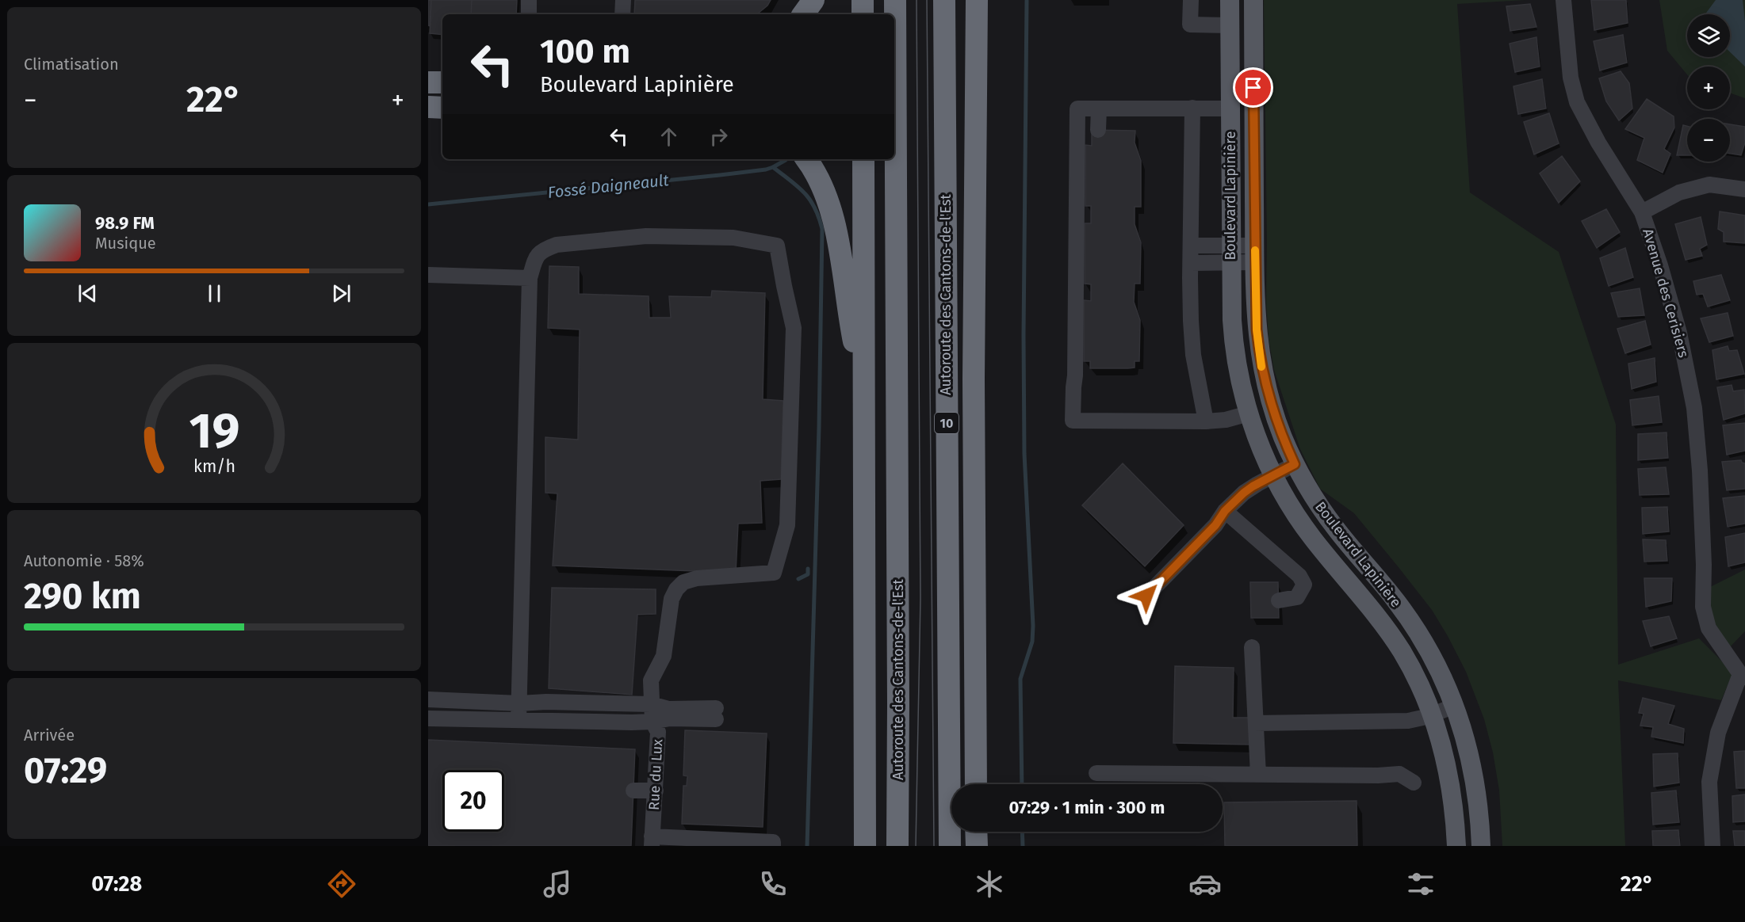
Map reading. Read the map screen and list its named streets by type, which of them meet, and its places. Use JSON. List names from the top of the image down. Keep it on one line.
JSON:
{"streets":{"highway":["Autoroute des Cantons-de-l'Est","10"],"main road":["Boulevard Lapinière"],"street":["Avenue des Cerisiers","Rue du Lux"]},"water":["Fossé Daigneault"],"page":{"tile":["Climatisation",["Autonomie · 58%","290 km"],["Arrivée","07:29"]],"map_buttons":["+","−"],"turn":["100 m","Boulevard Lapinière"],"heat":["−","22°","+"],"song":["98.9 FM","Musique"],"limit":"20","trip":"07:29 · 1 min · 300 m","tabs":["07:28","22°"],"gauge":["19","km/h"]}}
